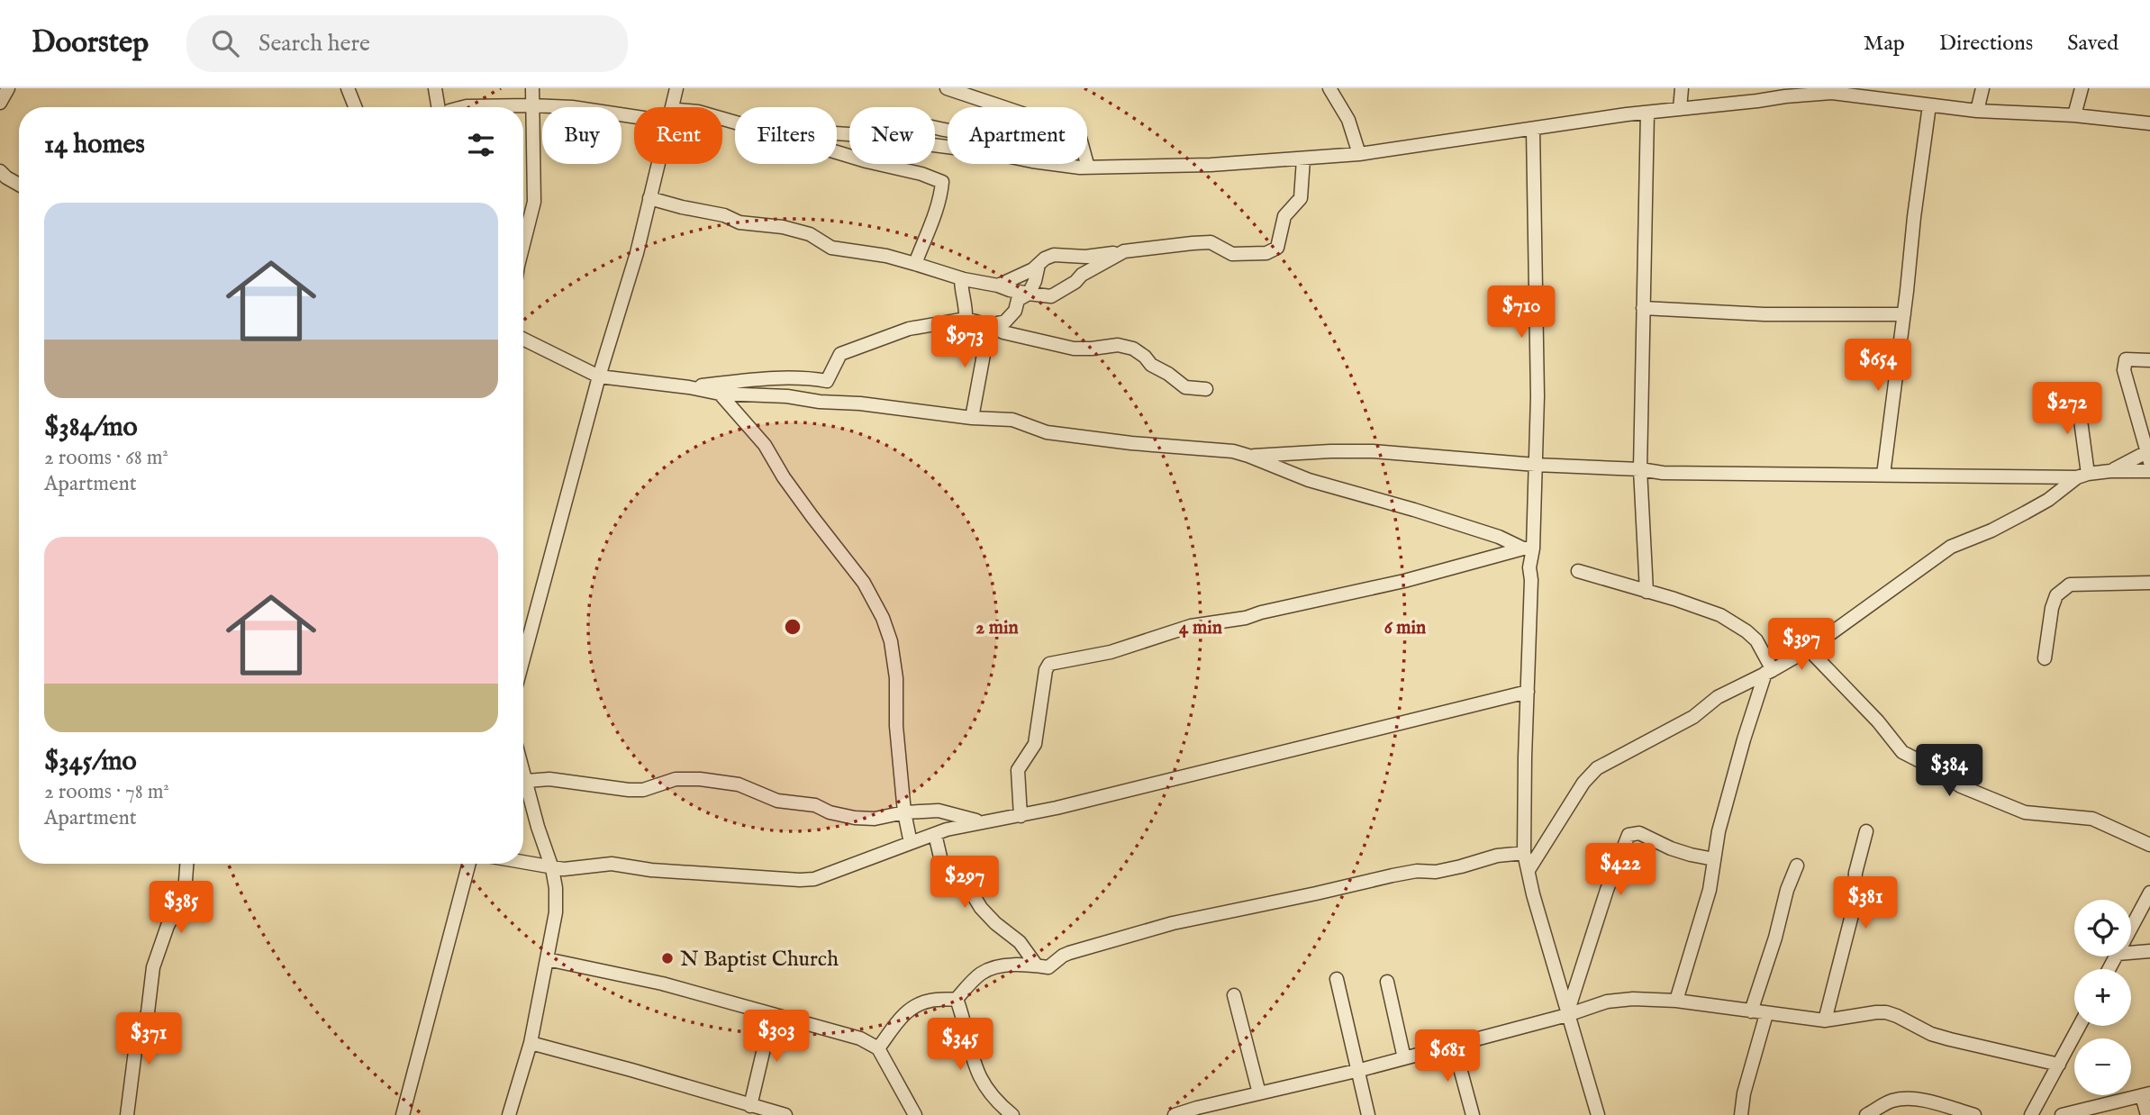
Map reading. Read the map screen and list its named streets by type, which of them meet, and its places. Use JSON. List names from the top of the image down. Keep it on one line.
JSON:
{"places":["N Baptist Church"],"page":{"header":"Doorstep","search":"Search here","nav":["Map","Directions","Saved"],"chip":["Buy","Rent","Filters","New","Apartment"],"heading":"14 homes","list":[{"name":"$384/mo","note":"2 rooms · 68 m² · Apartment"},{"name":"$345/mo","note":"2 rooms · 78 m² · Apartment"}],"price":["$710","$973","$654","$272","$397","$384","$422","$297","$381","$385","$303","$371","$345","$681"],"map_buttons":["+","−"]},"rings":["2 min","4 min","6 min"]}
